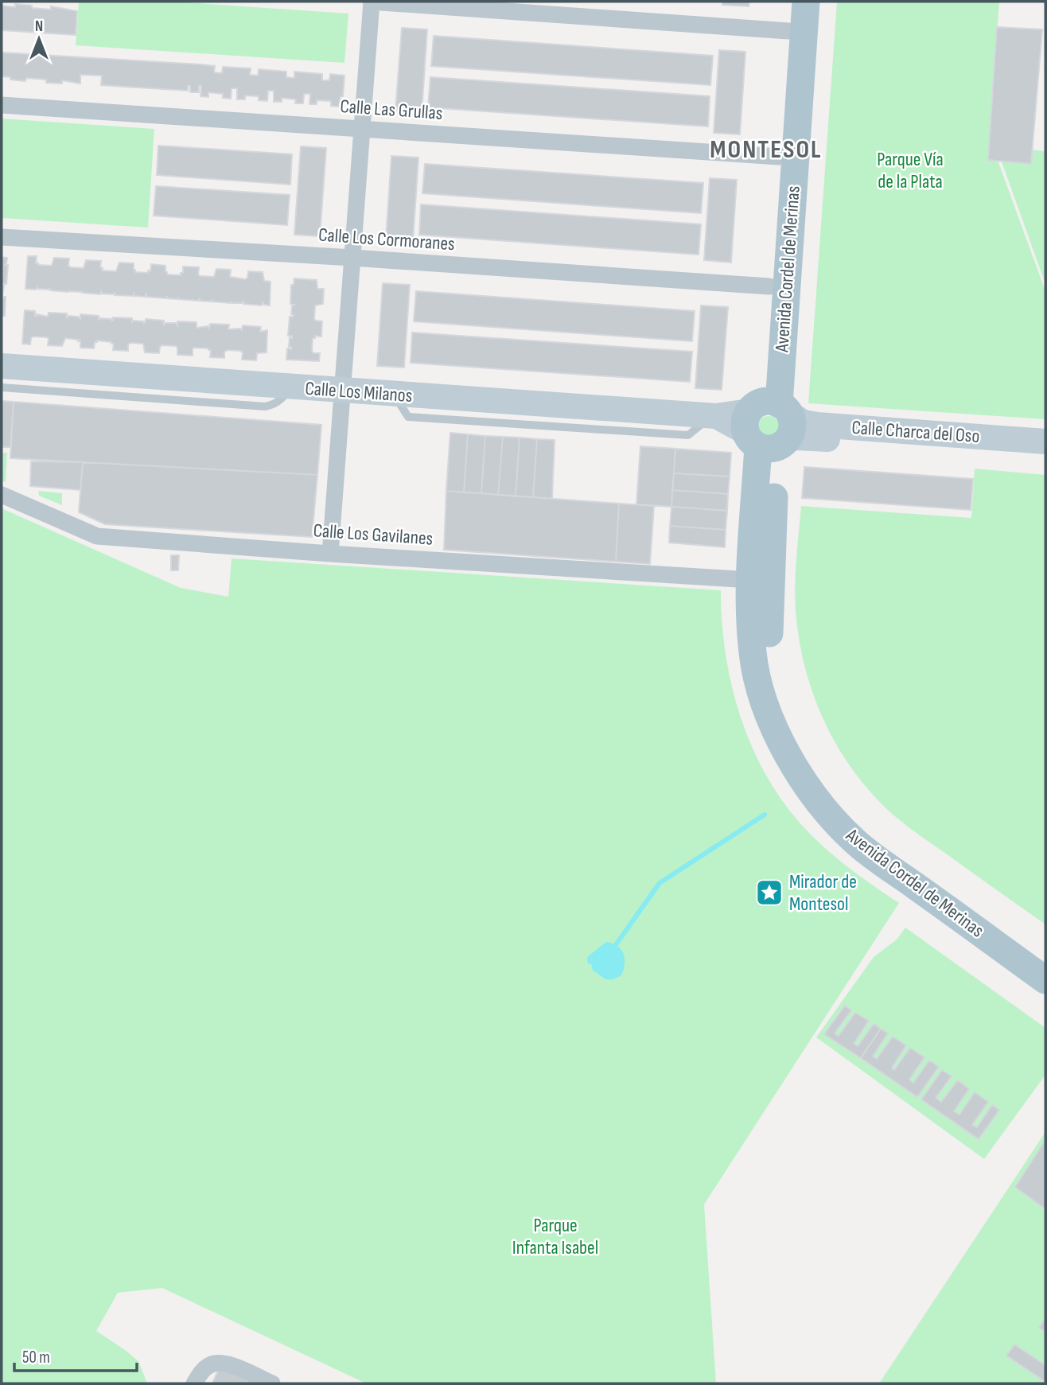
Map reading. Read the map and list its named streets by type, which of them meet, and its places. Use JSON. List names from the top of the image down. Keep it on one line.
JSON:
{"streets":{"main road":["Avenida Cordel de Merinas"],"street":["Calle Las Grullas","Calle Los Cormoranes","Calle Los Milanos","Calle Charca del Oso","Calle Los Gavilanes"]},"crossings":[["Calle Las Grullas","Avenida Cordel de Merinas"],["Calle Los Cormoranes","Avenida Cordel de Merinas"],["Avenida Cordel de Merinas","Calle Los Milanos"],["Avenida Cordel de Merinas","Calle Charca del Oso"],["Avenida Cordel de Merinas","Calle Los Gavilanes"],["Calle Los Milanos","Calle Charca del Oso"]],"districts":["MONTESOL"],"parks":["Parque Vía de la Plata","Parque Infanta Isabel"],"places":{"place":["Mirador de Montesol"]},"scale_bar":"50 m","north":"top"}
